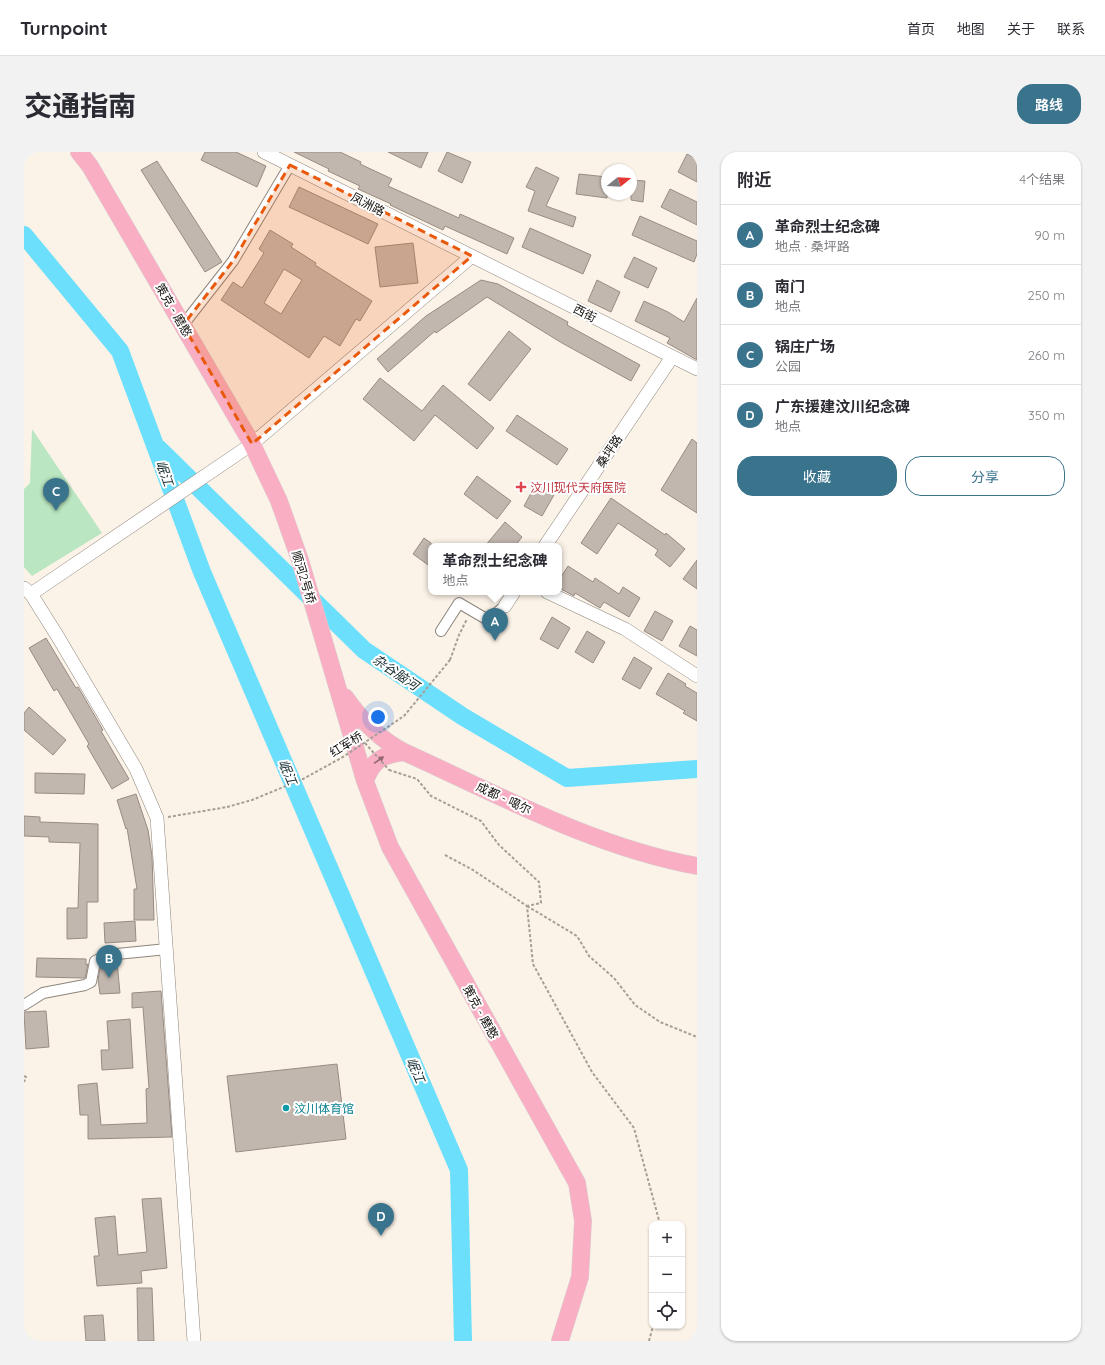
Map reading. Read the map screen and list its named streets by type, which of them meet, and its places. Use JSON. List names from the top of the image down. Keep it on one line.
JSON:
{"streets":{"highway":["策克 - 磨憨","顺河2号桥","成都 - 噶尔"],"street":["凤洲路","西街","桑坪路"],"path":["红军桥"]},"crossings":[["凤洲路","西街"],["策克 - 磨憨","顺河2号桥"],["策克 - 磨憨","成都 - 噶尔"],["西街","桑坪路"],["顺河2号桥","成都 - 噶尔"]],"water":["岷江","杂谷脑河"],"places":{"health":["汶川现代天府医院"],"other":["汶川体育馆"]},"north":"right","page":{"header":"Turnpoint","nav":["首页","地图","关于","联系"],"title":"交通指南","buttons":["路线",["收藏","分享"]],"heading":["附近","4个结果"],"list":[{"mark":"A","name":"革命烈士纪念碑","note":"地点 · 桑坪路","value":"90 m"},{"mark":"B","name":"南门","note":"地点","value":"250 m"},{"mark":"C","name":"锅庄广场","note":"公园","value":"260 m"},{"mark":"D","name":"广东援建汶川纪念碑","note":"地点","value":"350 m"}],"pins":["C","A","B","D"],"popup":["革命烈士纪念碑","地点"],"map_buttons":["+","−"]}}
